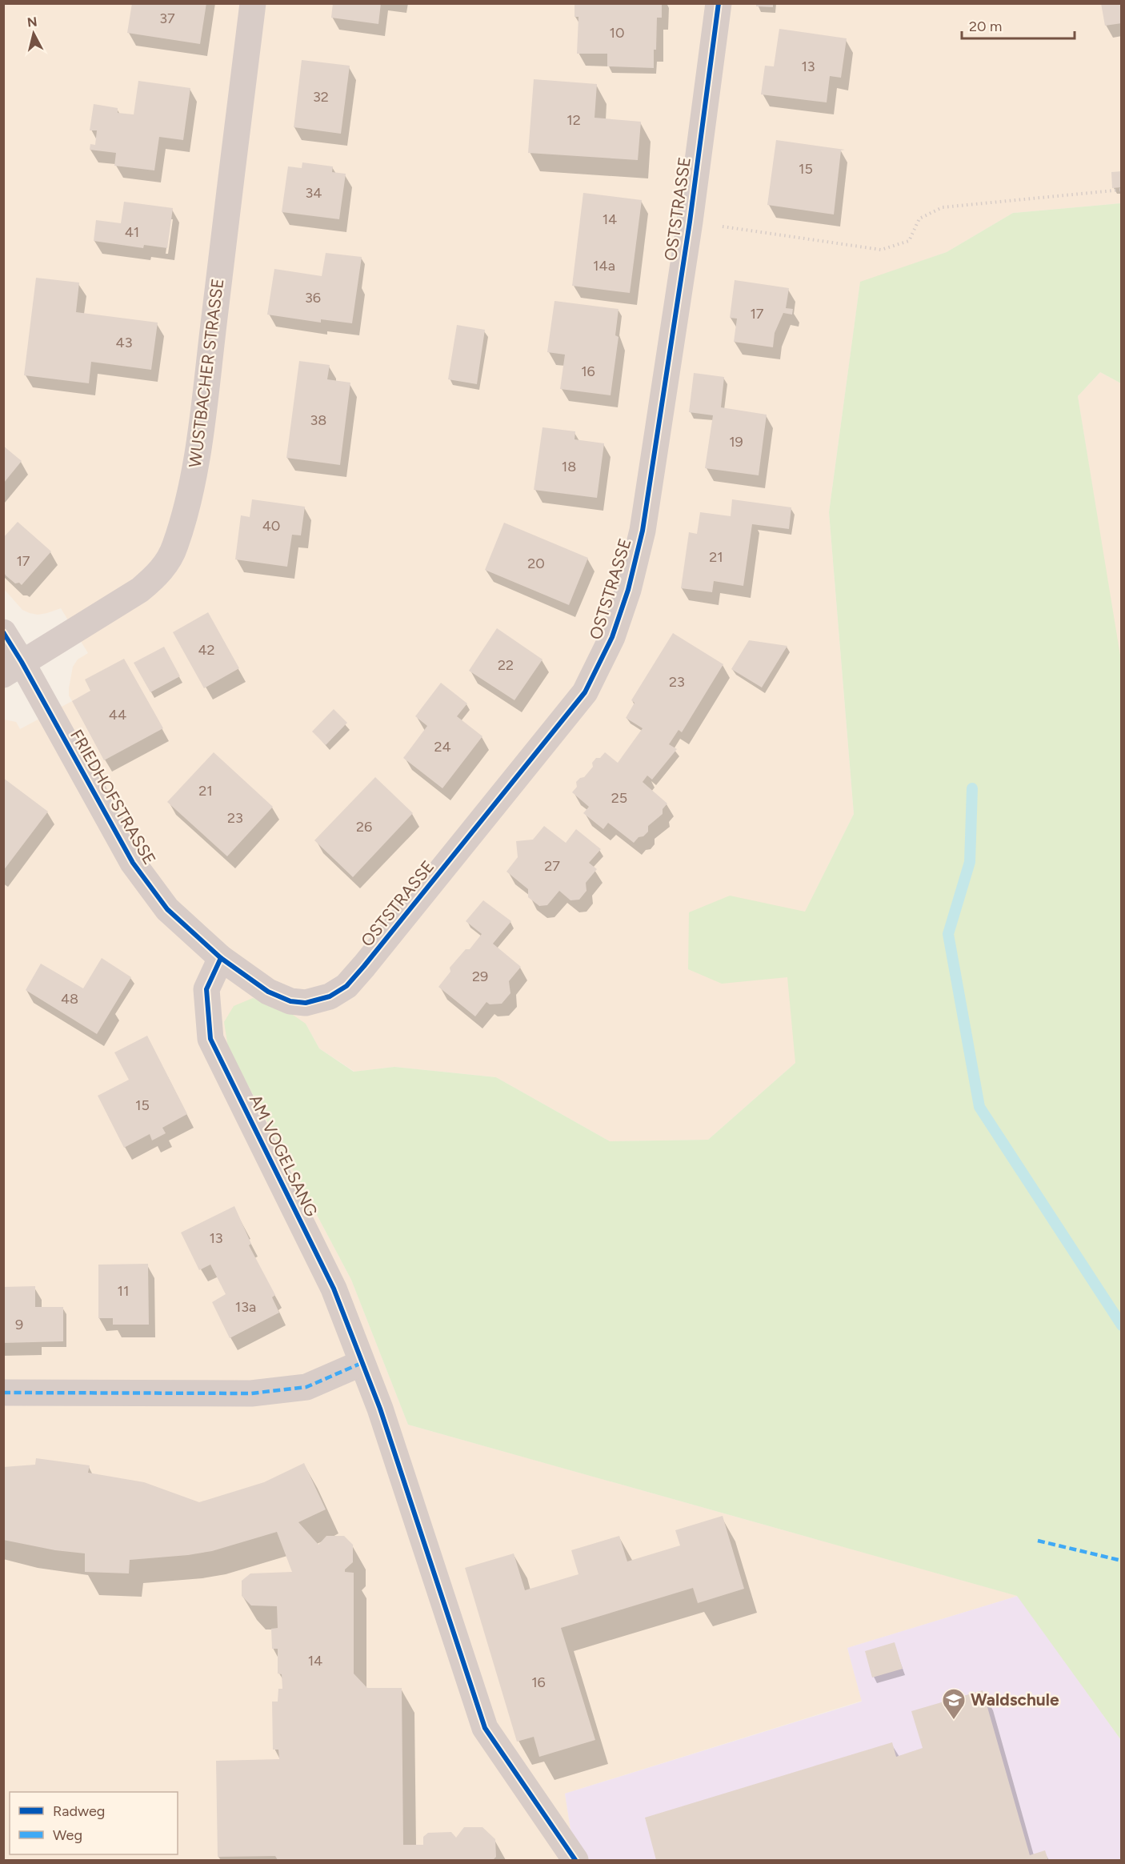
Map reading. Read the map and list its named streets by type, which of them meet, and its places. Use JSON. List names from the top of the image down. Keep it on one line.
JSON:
{"streets":{"street":["OSTSTRASSE","WUSTBACHER STRASSE","FRIEDHOFSTRASSE","AM VOGELSANG"]},"crossings":[["OSTSTRASSE","FRIEDHOFSTRASSE"],["OSTSTRASSE","AM VOGELSANG"],["WUSTBACHER STRASSE","FRIEDHOFSTRASSE"],["FRIEDHOFSTRASSE","AM VOGELSANG"]],"places":{"school or university":["Waldschule"]},"house_numbers":["37","10","13","32","12","15","34","14","41","14a","36","17","43","16","38","19","18","40","21","17","20","42","22","23","44","24","21","25","23","26","27","29","48","15","13","11","13a","9","14","16"],"legend":["Radweg","Weg"],"scale_bar":"20 m","north":"top"}
